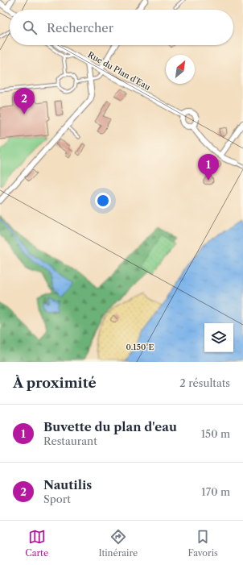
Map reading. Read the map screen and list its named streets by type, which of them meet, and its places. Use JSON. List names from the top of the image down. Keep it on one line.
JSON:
{"streets":{"street":["Rue du Plan d'Eau"]},"north":"top right","page":{"search":"Rechercher","pins":["2","1"],"heading":["À proximité","2 résultats"],"list":[{"mark":"1","name":"Buvette du plan d'eau","note":"Restaurant","value":"150 m"},{"mark":"2","name":"Nautilis","note":"Sport","value":"170 m"}],"nav":["Carte","Itinéraire","Favoris"]},"coordinates":["0.150°E"]}
